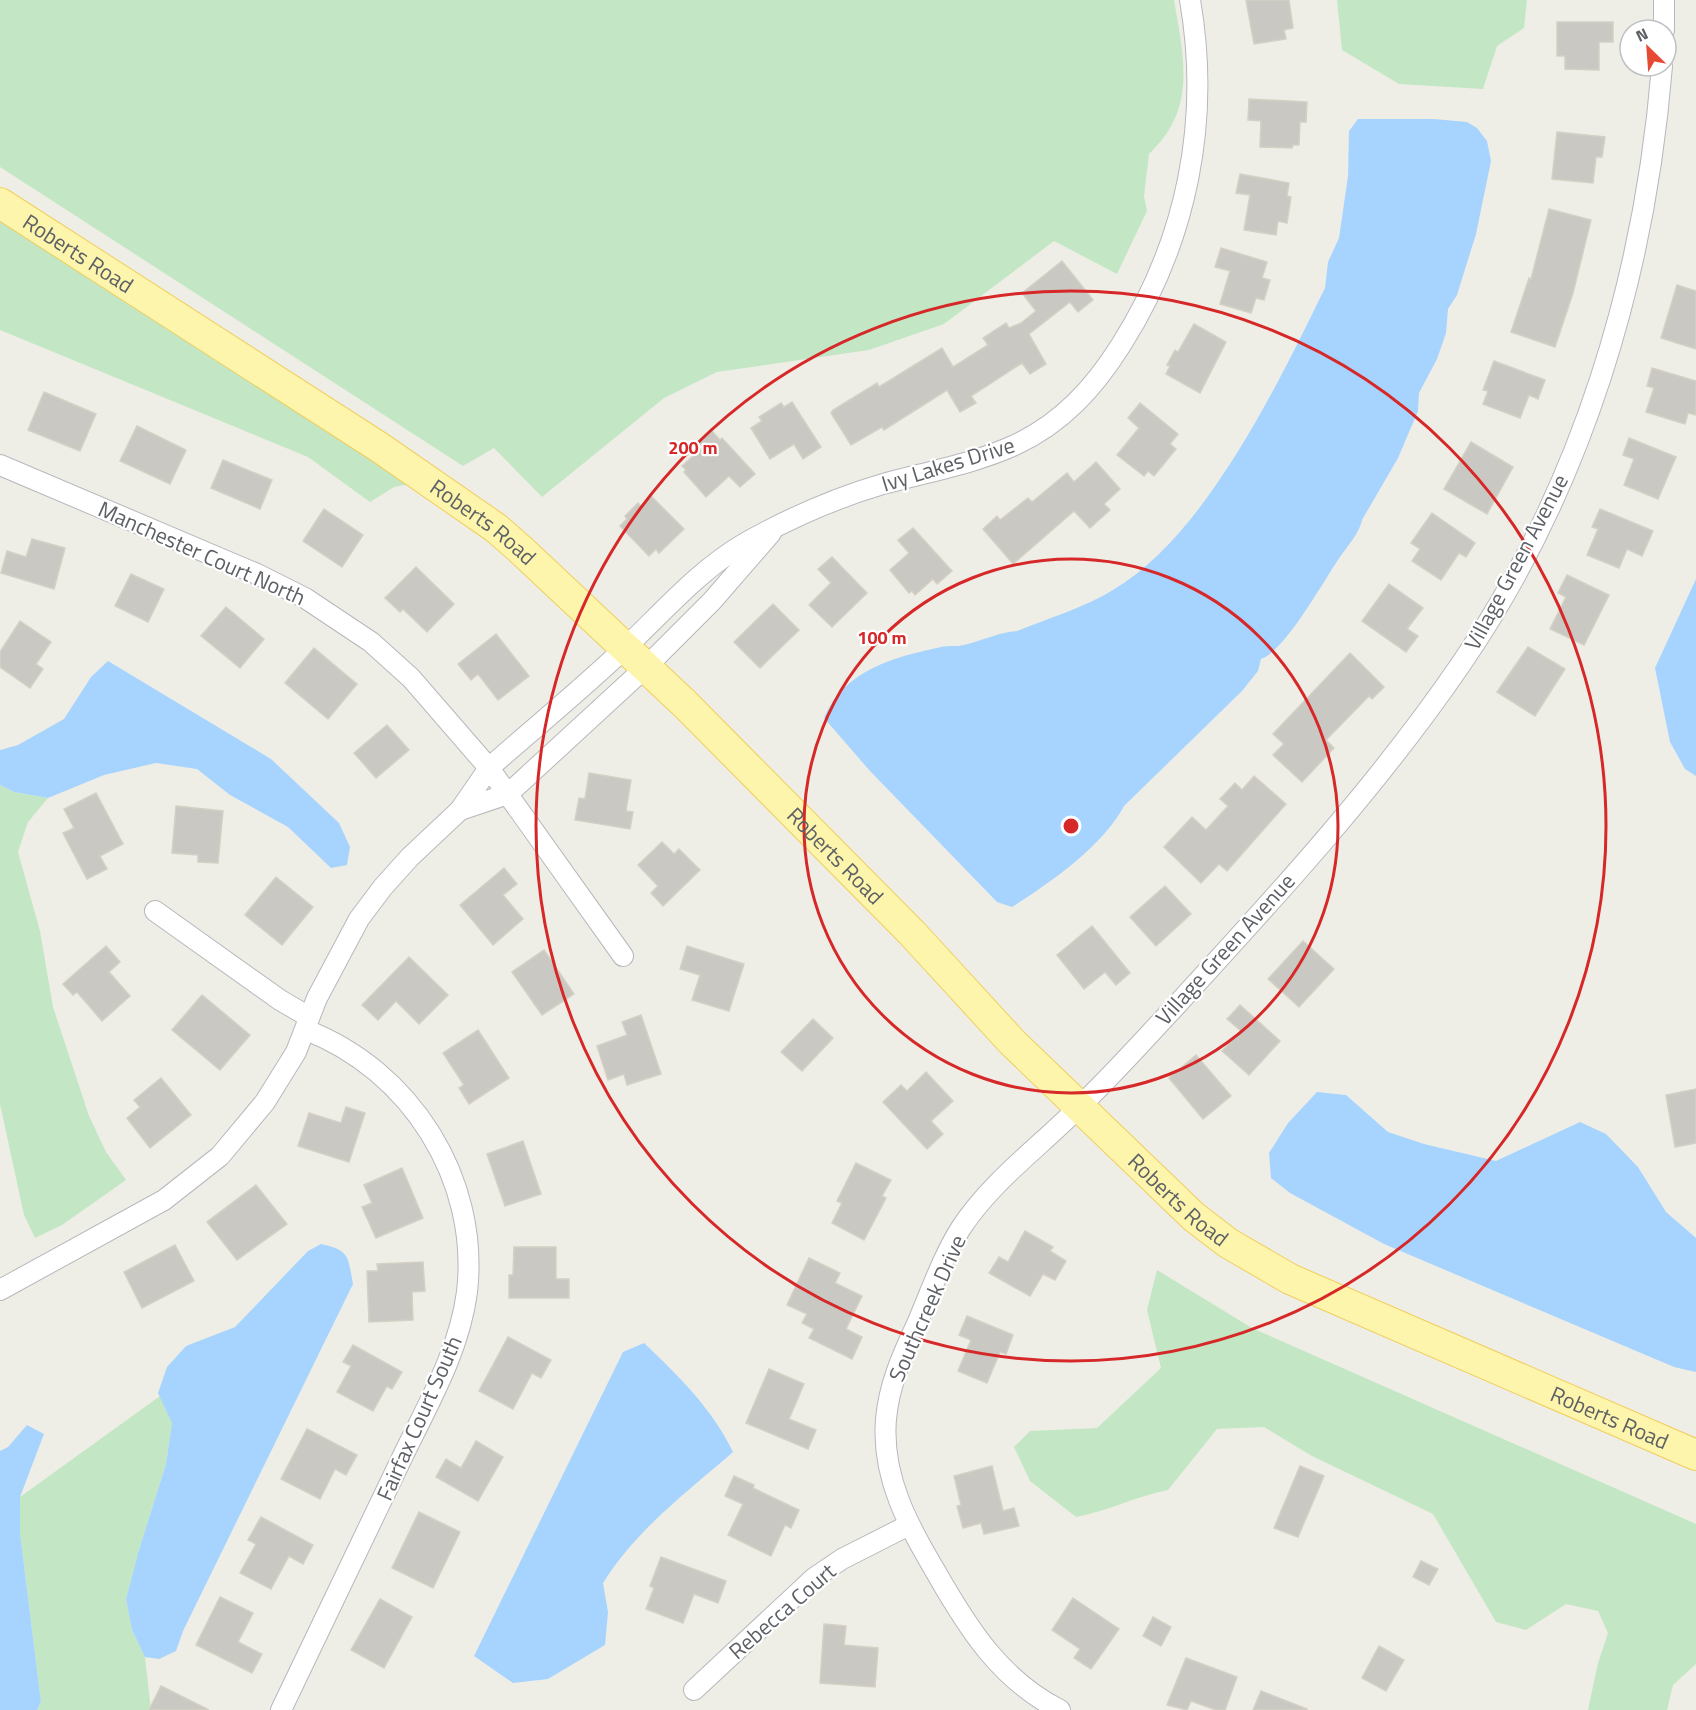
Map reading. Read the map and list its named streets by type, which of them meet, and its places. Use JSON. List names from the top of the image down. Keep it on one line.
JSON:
{"streets":{"main road":["Roberts Road"],"street":["Ivy Lakes Drive","Manchester Court North","Village Green Avenue","Southcreek Drive","Fairfax Court South","Rebecca Court"]},"crossings":[["Roberts Road","Ivy Lakes Drive"],["Roberts Road","Village Green Avenue"],["Roberts Road","Southcreek Drive"],["Village Green Avenue","Southcreek Drive"],["Southcreek Drive","Rebecca Court"]],"north":"top left","rings":["200 m","100 m"]}
